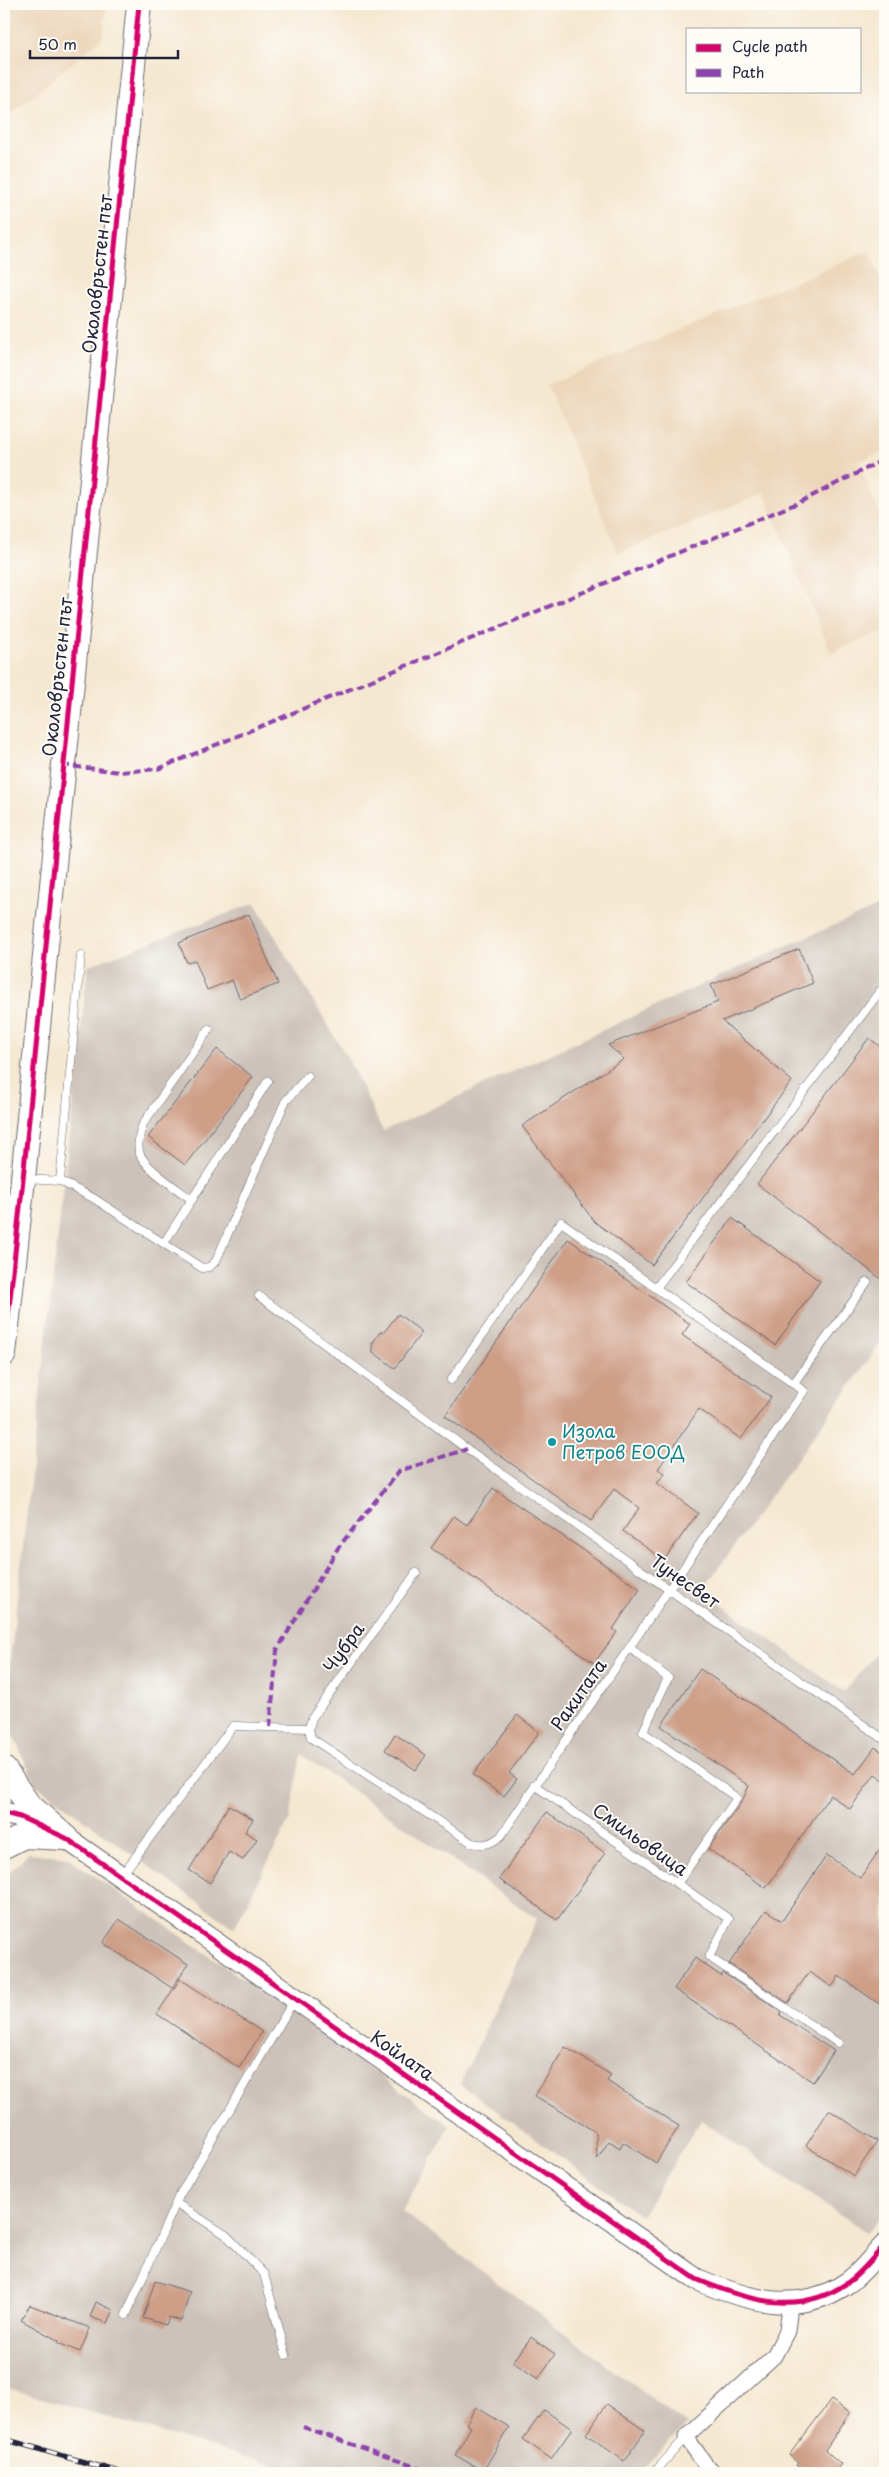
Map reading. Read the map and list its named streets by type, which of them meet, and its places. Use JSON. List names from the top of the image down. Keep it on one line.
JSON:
{"streets":{"main road":["Околовръстен път"],"street":["Койлата"],"lane":["Тунесвет","Чубра","Ракитата","Смильовица"]},"crossings":[["Тунесвет","Ракитата"],["Чубра","Ракитата"],["Ракитата","Смильовица"]],"places":["Изола Петров ЕООД"],"legend":["Cycle path","Path"],"scale_bar":"50 m"}
